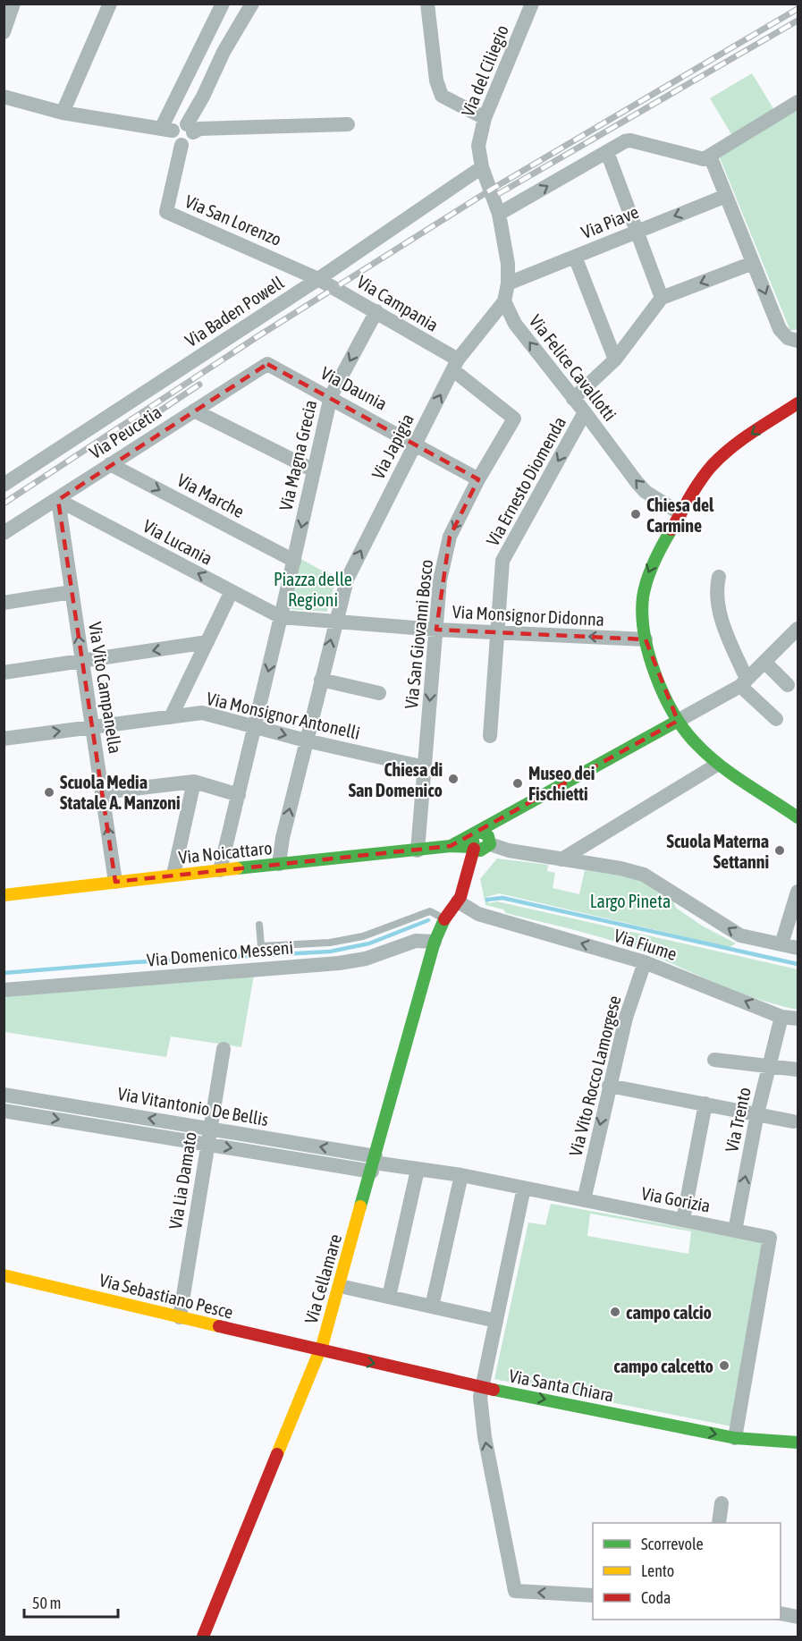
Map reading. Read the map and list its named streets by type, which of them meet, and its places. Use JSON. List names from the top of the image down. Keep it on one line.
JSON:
{"streets":{"street":["Via del Ciliegio","Via San Lorenzo","Via Piave","Via Campania","Via Baden Powell","Via Felice Cavallotti","Via Daunia","Via Peucetia","Via Japigia","Via Magna Grecia","Via Ernesto Diomenda","Via Marche","Via Lucania","Via Monsignor Didonna","Via San Giovanni Bosco","Via Vito Campanella","Via Monsignor Antonelli","Via Noicattaro","Via Fiume","Via Domenico Messeni","Via Vito Rocco Lamorgese","Via Vitantonio De Bellis","Via Trento","Via Lia Damato","Via Gorizia","Via Cellamare","Via Sebastiano Pesce","Via Santa Chiara"]},"crossings":[["Via del Ciliegio","Via Baden Powell"],["Via San Lorenzo","Via Campania"],["Via San Lorenzo","Via Baden Powell"],["Via Campania","Via Baden Powell"],["Via Campania","Via Japigia"],["Via Campania","Via Magna Grecia"],["Via Campania","Via San Giovanni Bosco"],["Via Felice Cavallotti","Via Japigia"],["Via Felice Cavallotti","Via Ernesto Diomenda"],["Via Daunia","Via Peucetia"],["Via Daunia","Via Japigia"],["Via Daunia","Via Magna Grecia"],["Via Daunia","Via San Giovanni Bosco"],["Via Peucetia","Via Marche"],["Via Peucetia","Via Lucania"],["Via Peucetia","Via Vito Campanella"],["Via Japigia","Via Monsignor Didonna"],["Via Japigia","Via San Giovanni Bosco"],["Via Japigia","Via Monsignor Antonelli"],["Via Japigia","Via Noicattaro"],["Via Magna Grecia","Via Marche"],["Via Magna Grecia","Via Lucania"],["Via Magna Grecia","Via Monsignor Didonna"],["Via Magna Grecia","Via Monsignor Antonelli"],["Via Magna Grecia","Via Noicattaro"],["Via Ernesto Diomenda","Via Monsignor Didonna"],["Via Lucania","Via Monsignor Didonna"],["Via Lucania","Via Vito Campanella"],["Via Monsignor Didonna","Via San Giovanni Bosco"],["Via San Giovanni Bosco","Via Monsignor Antonelli"],["Via San Giovanni Bosco","Via Noicattaro"],["Via Vito Campanella","Via Monsignor Antonelli"],["Via Vito Campanella","Via Noicattaro"],["Via Noicattaro","Via Cellamare"],["Via Fiume","Via Vito Rocco Lamorgese"],["Via Fiume","Via Trento"],["Via Fiume","Via Cellamare"],["Via Domenico Messeni","Via Cellamare"],["Via Vito Rocco Lamorgese","Via Gorizia"],["Via Vitantonio De Bellis","Via Lia Damato"],["Via Vitantonio De Bellis","Via Gorizia"],["Via Vitantonio De Bellis","Via Cellamare"],["Via Trento","Via Gorizia"],["Via Lia Damato","Via Sebastiano Pesce"],["Via Gorizia","Via Cellamare"],["Via Gorizia","Via Santa Chiara"],["Via Cellamare","Via Sebastiano Pesce"],["Via Cellamare","Via Santa Chiara"],["Via Sebastiano Pesce","Via Santa Chiara"]],"one_way":["Via Japigia","Via Ernesto Diomenda","Via Lucania","Via Monsignor Didonna","Via San Giovanni Bosco"],"parks":["Piazza delle Regioni","Largo Pineta"],"places":["Chiesa del Carmine","Chiesa di San Domenico","Museo dei Fischietti","Scuola Media Statale A. Manzoni","Scuola Materna Settanni","campo calcio","campo calcetto"],"legend":["Scorrevole","Lento","Coda"],"scale_bar":"50 m"}
